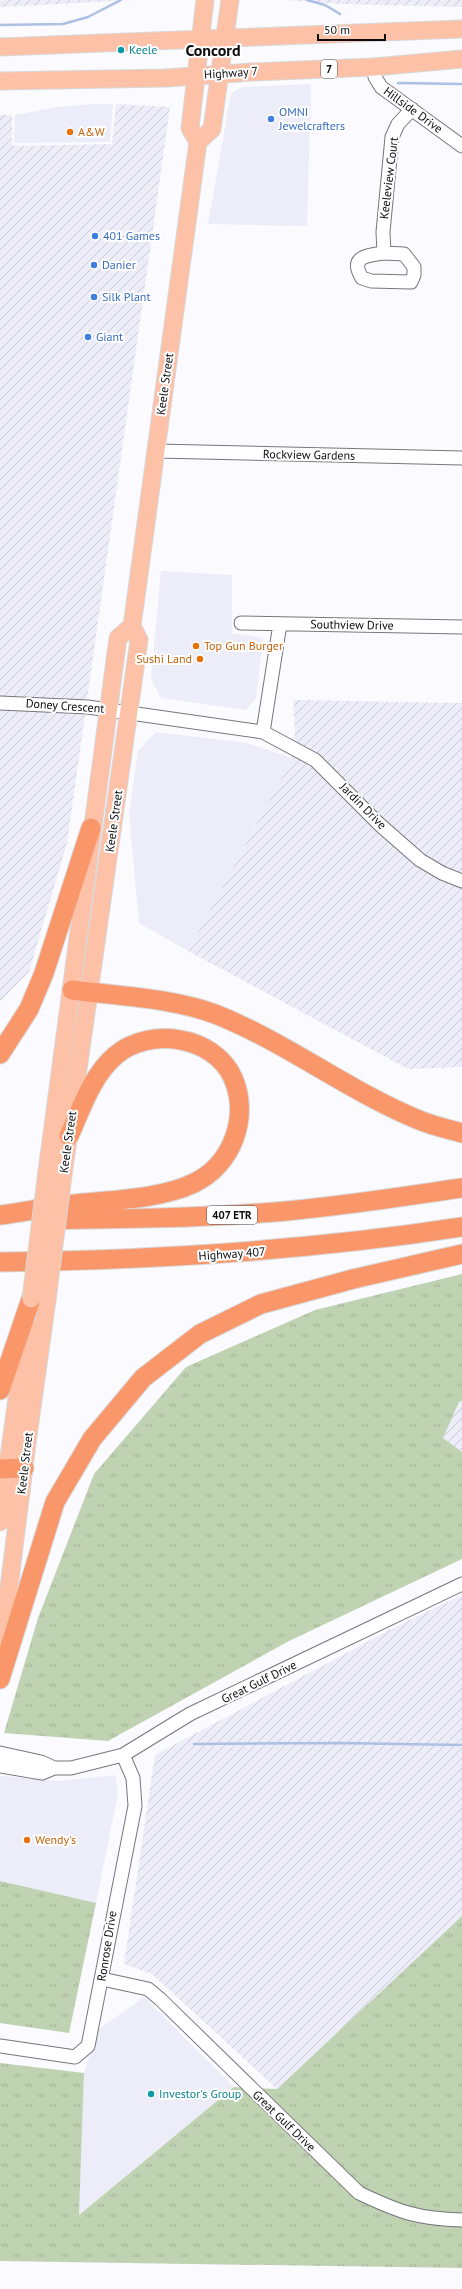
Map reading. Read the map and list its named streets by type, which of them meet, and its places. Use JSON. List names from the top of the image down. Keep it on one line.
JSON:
{"streets":{"highway":["407 ETR","Highway 407"],"main road":["7","Highway 7","Keele Street"],"street":["Hillside Drive","Keeleview Court","Rockview Gardens","Southview Drive","Doney Crescent","Jardin Drive","Great Gulf Drive","Ronrose Drive"]},"crossings":[["Highway 7","Hillside Drive"],["Hillside Drive","Keeleview Court"],["Keele Street","Rockview Gardens"],["Keele Street","Doney Crescent"],["Keele Street","Jardin Drive"],["Doney Crescent","Jardin Drive"],["Great Gulf Drive","Ronrose Drive"]],"districts":["Concord"],"places":["Keele","OMNI Jewelcrafters","A&W","401 Games","Danier","Silk Plant","Giant","Top Gun Burger","Sushi Land","Wendy's","Investor's Group"],"scale_bar":"50 m"}
